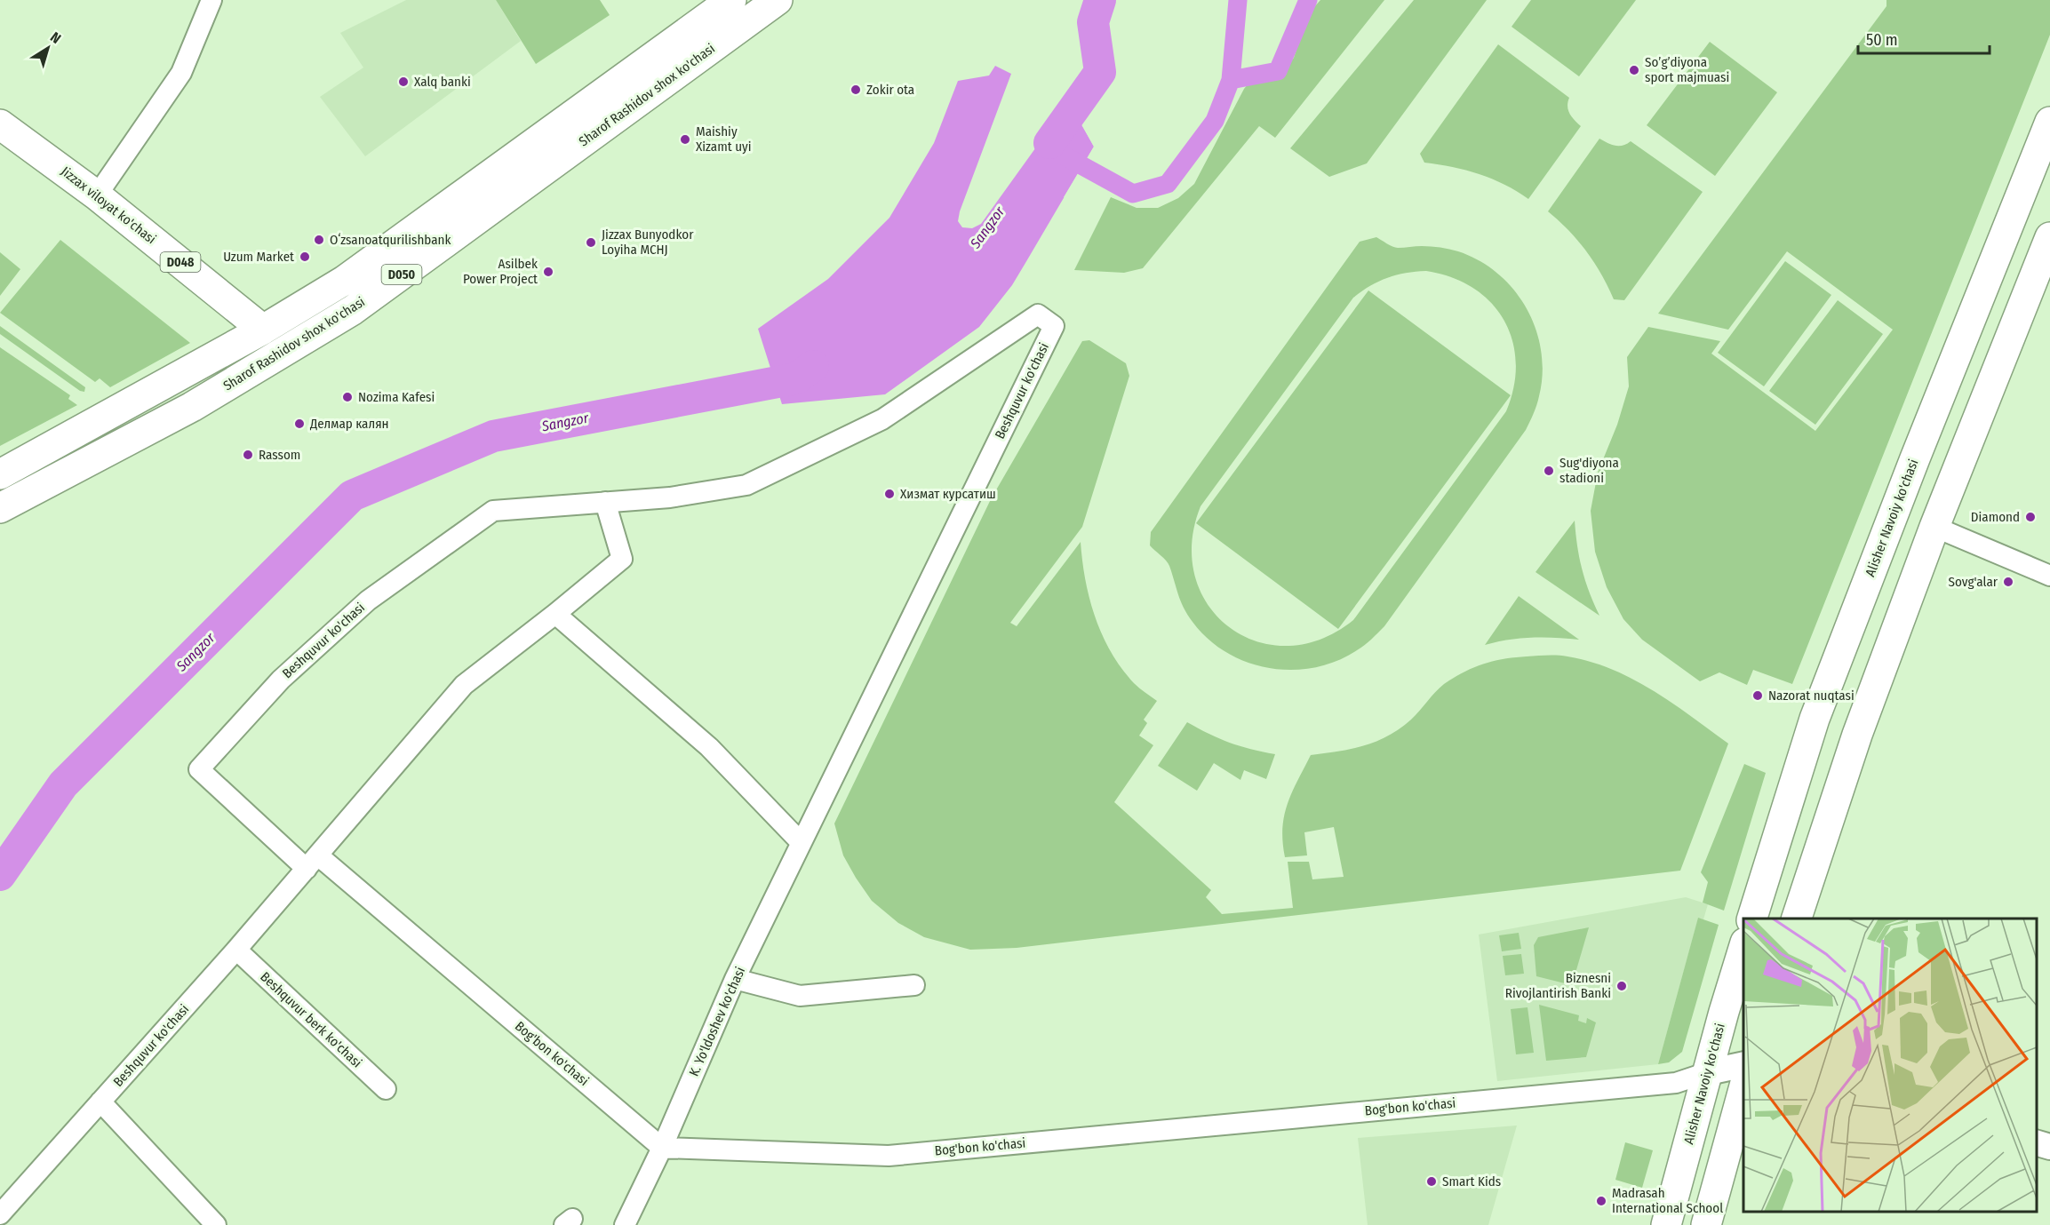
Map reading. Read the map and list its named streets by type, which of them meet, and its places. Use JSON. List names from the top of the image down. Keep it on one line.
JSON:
{"streets":{"main road":["Sharof Rashidov shox ko'chasi","Jizzax viloyat ko'chasi","D048","D050","Alisher Navoiy ko'chasi"],"street":["Beshquvur ko'chasi","Beshquvur berk ko'chasi","K. Yo'ldoshev ko'chasi","Bog'bon ko'chasi"]},"crossings":[["Sharof Rashidov shox ko'chasi","Jizzax viloyat ko'chasi"],["Beshquvur ko'chasi","Beshquvur berk ko'chasi"],["Beshquvur ko'chasi","K. Yo'ldoshev ko'chasi"],["Beshquvur ko'chasi","Bog'bon ko'chasi"],["Alisher Navoiy ko'chasi","Bog'bon ko'chasi"],["K. Yo'ldoshev ko'chasi","Bog'bon ko'chasi"]],"water":["Sangzor"],"places":["So’g’diyona sport majmuasi","Xalq banki","Zokir ota","Maishiy Xizamt uyi","Oʻzsanoatqurilishbank","Jizzax Bunyodkor Loyiha MCHJ","Uzum Market","Asilbek Power Project","Nozima Kafesi","Делмар калян","Rassom","Sug'diyona stadioni","Хизмат курсатиш","Diamond","Sovg'alar","Nazorat nuqtasi","Biznesni Rivojlantirish Banki","Smart Kids","Madrasah International School"],"scale_bar":"50 m","north":"top right"}
